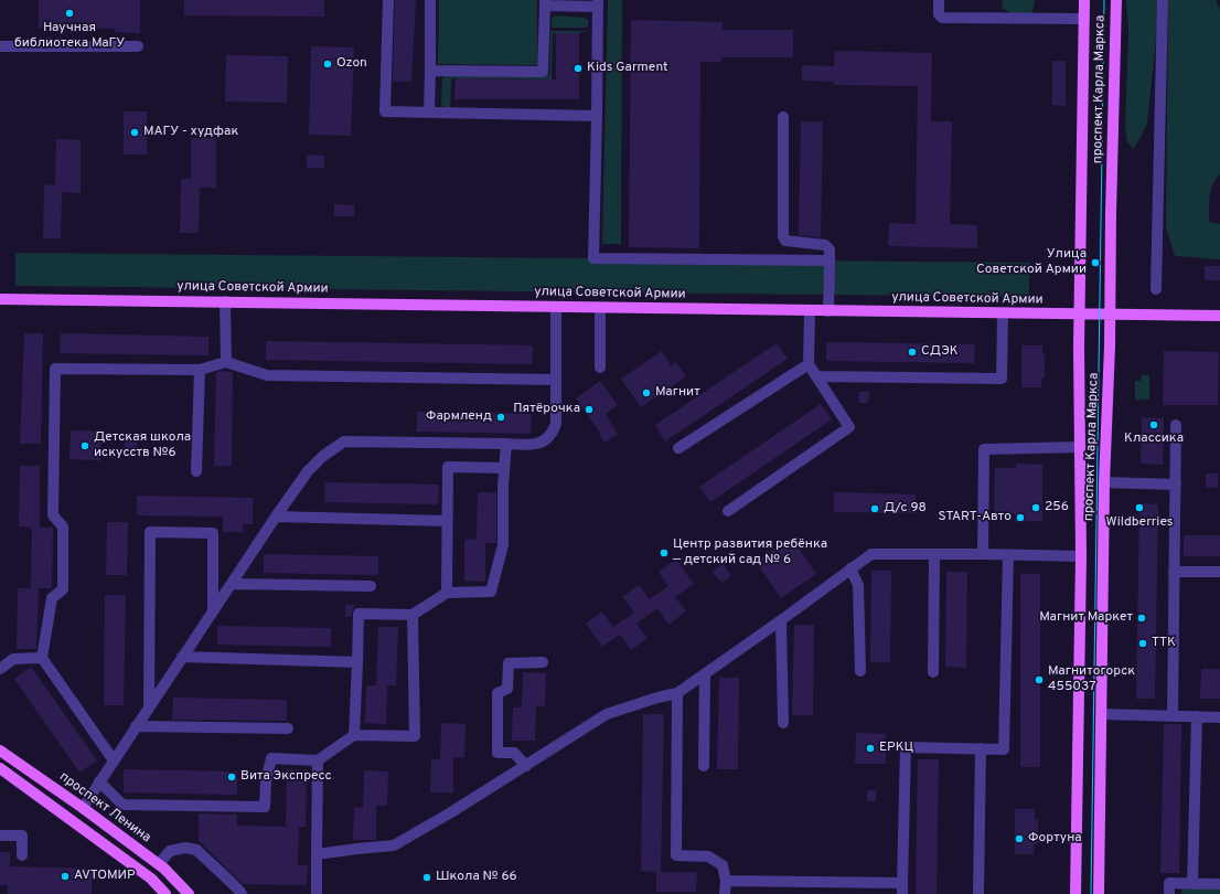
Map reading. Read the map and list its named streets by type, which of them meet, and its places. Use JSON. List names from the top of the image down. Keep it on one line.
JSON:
{"streets":{"main road":["проспект Карла Маркса","улица Советской Армии","проспект Ленина"]},"crossings":[["проспект Карла Маркса","улица Советской Армии"]],"places":["Научная библиотека МаГУ","Ozon","Kids Garment","МАГУ - худфак","Улица Советской Армии","СДЭК","Магнит","Пятёрочка","Фармленд","Классика","Детская школа искусств №6","256","Wildberries","Д/с 98","START-Авто","Центр развития ребёнка — детский сад № 6","Магнит Маркет","ТТК","Магнитогорск 455037","ЕРКЦ","Вита Экспресс","Фортуна","AVTOМИР","Школа № 66"]}
